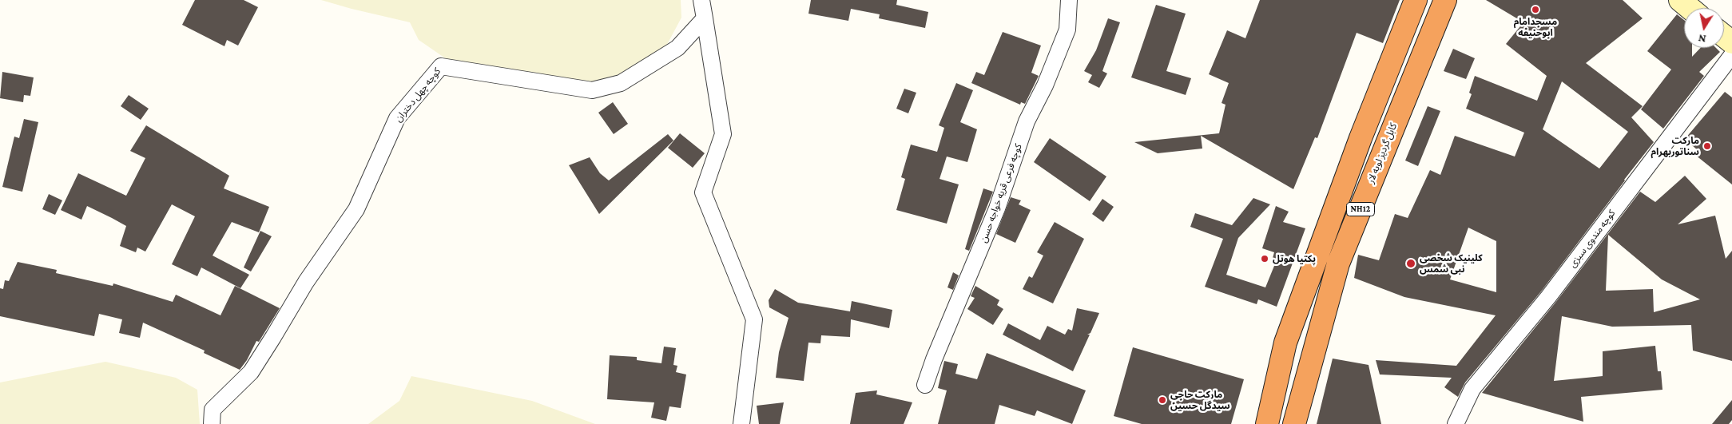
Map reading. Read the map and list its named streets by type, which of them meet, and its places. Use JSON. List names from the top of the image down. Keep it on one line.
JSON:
{"streets":{"highway":["کابل گردیز لویه لار","NH12"],"street":["کوچه چهل دختران","کوچه فرعی قریه خواجه حسن","کوچه مندوی سبزی"]},"places":["مسجدامام ابوحنیفه","مارکت سناتوربهرام","پکتیا هوتل","کلینیک شخصی نبی شمس","مارکت حاجی سیدگل حسین"],"north":"bottom"}
